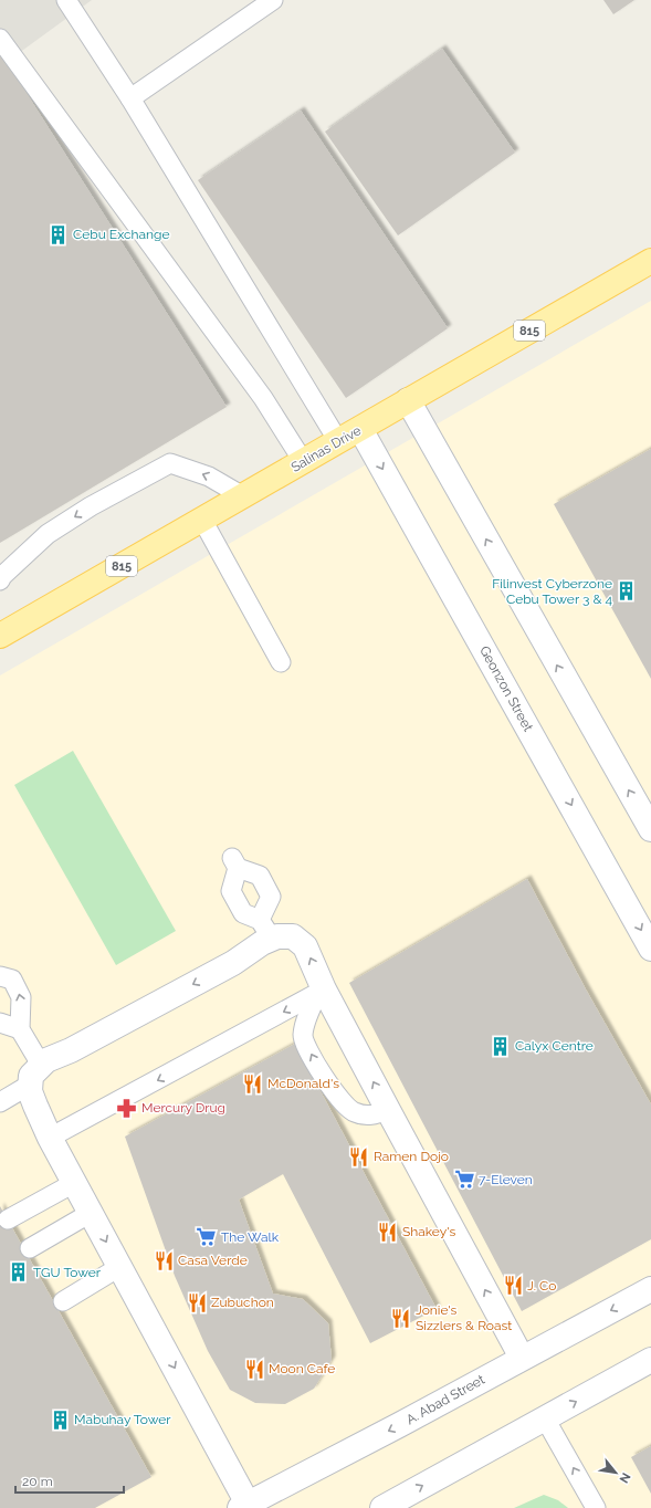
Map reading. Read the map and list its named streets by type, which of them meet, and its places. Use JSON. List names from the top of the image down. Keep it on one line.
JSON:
{"streets":{"main road":["815","Salinas Drive"],"street":["Geonzon Street","A. Abad Street"]},"crossings":[["Salinas Drive","Geonzon Street"]],"places":{"building":["Cebu Exchange","Filinvest Cyberzone Cebu Tower 3 & 4","Calyx Centre","TGU Tower","Mabuhay Tower"],"restaurant":["McDonald's","Ramen Dojo","Shakey's","Casa Verde","J. Co","Zubuchon","Jonie's Sizzlers & Roast","Moon Cafe"],"pharmacy":["Mercury Drug"],"supermarket":["7-Eleven","The Walk"]},"scale_bar":"20 m","north":"bottom right"}
